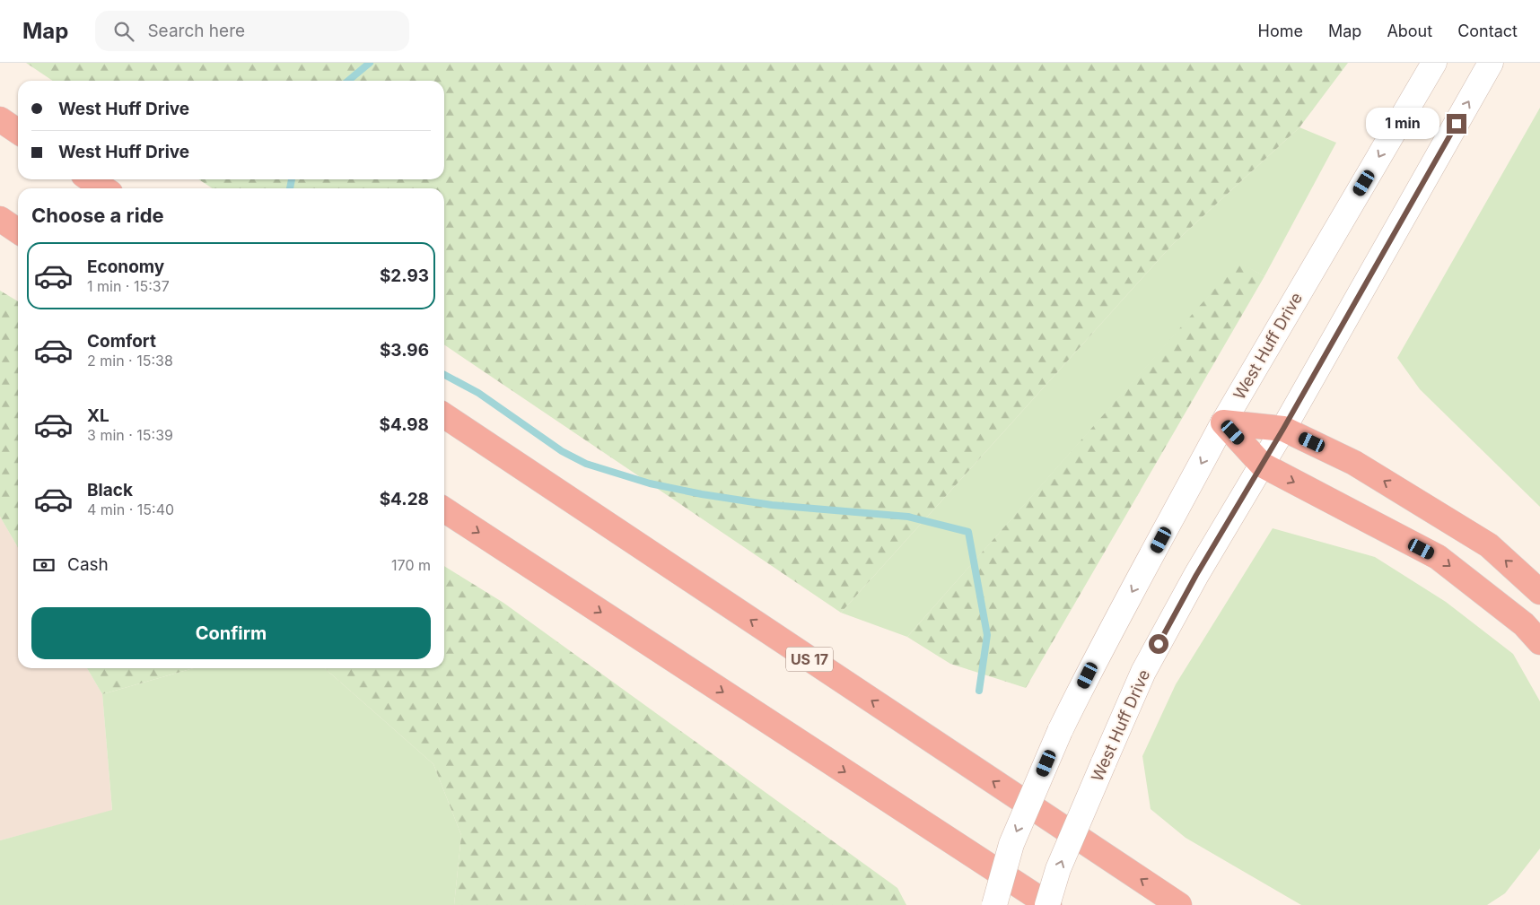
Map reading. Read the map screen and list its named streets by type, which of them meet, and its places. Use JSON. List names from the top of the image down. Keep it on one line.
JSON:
{"streets":{"highway":["US 17"],"main road":["West Huff Drive"]},"page":{"header":"Map","search":"Search here","nav":["Home","Map","About","Contact"],"banner":["West Huff Drive","West Huff Drive"],"bubble":"1 min","heading":"Choose a ride","list":[{"name":"Economy","note":"1 min · 15:37","value":"$2.93"},{"name":"Comfort","note":"2 min · 15:38","value":"$3.96"},{"name":"XL","note":"3 min · 15:39","value":"$4.98"},{"name":"Black","note":"4 min · 15:40","value":"$4.28"}],"pay":["Cash","170 m"],"buttons":"Confirm"}}
